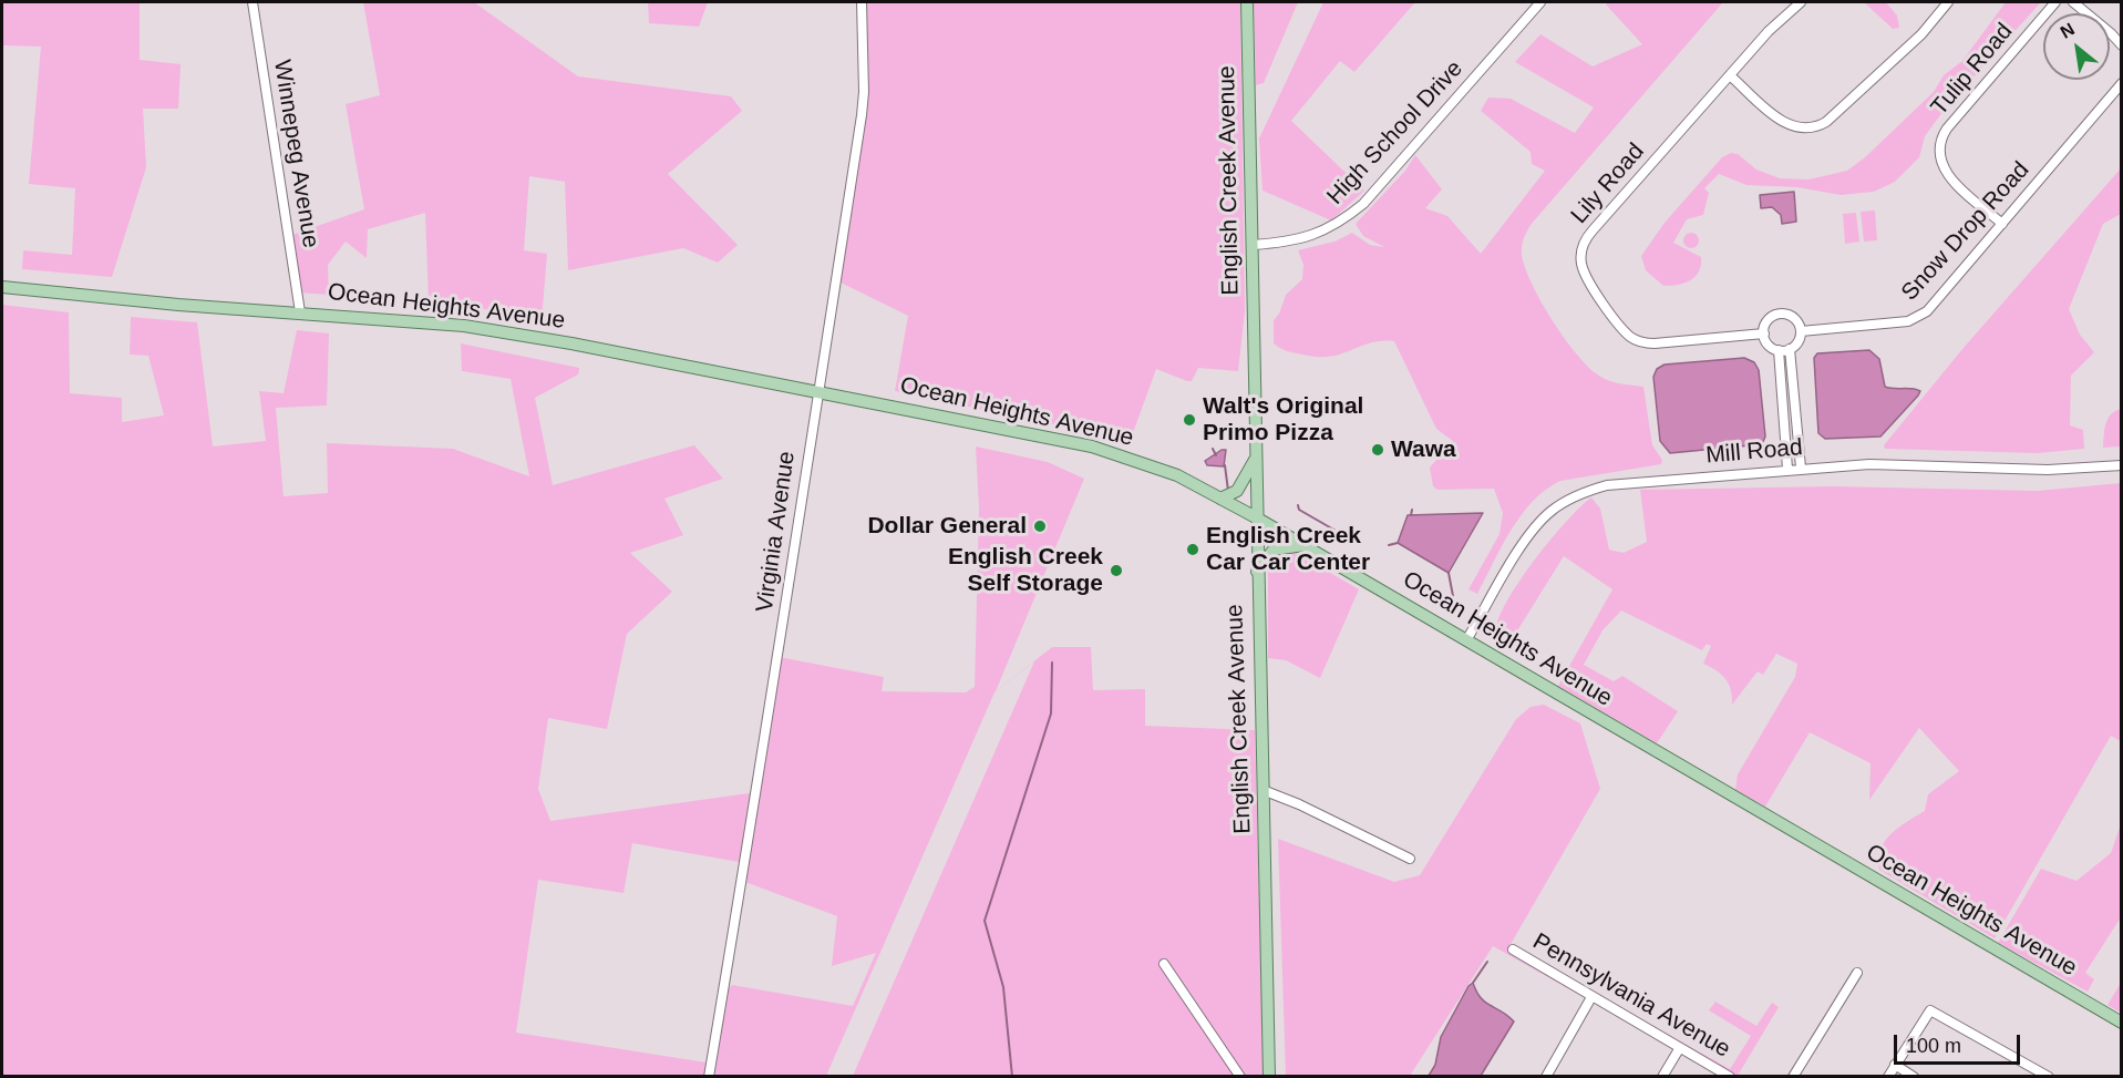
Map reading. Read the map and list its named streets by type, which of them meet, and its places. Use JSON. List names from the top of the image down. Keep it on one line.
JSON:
{"streets":{"main road":["English Creek Avenue","Ocean Heights Avenue"],"street":["Tulip Road","High School Drive","Winnepeg Avenue","Lily Road","Snow Drop Road","Mill Road","Virginia Avenue","Pennsylvania Avenue"]},"crossings":[["Tulip Road","Snow Drop Road"],["High School Drive","English Creek Avenue"],["Winnepeg Avenue","Ocean Heights Avenue"],["English Creek Avenue","Ocean Heights Avenue"],["Lily Road","Snow Drop Road"],["Ocean Heights Avenue","Mill Road"],["Ocean Heights Avenue","Virginia Avenue"]],"places":["Walt's Original Primo Pizza","Wawa","Dollar General","English Creek Car Car Center","English Creek Self Storage"],"scale_bar":"100 m","north":"top left"}
